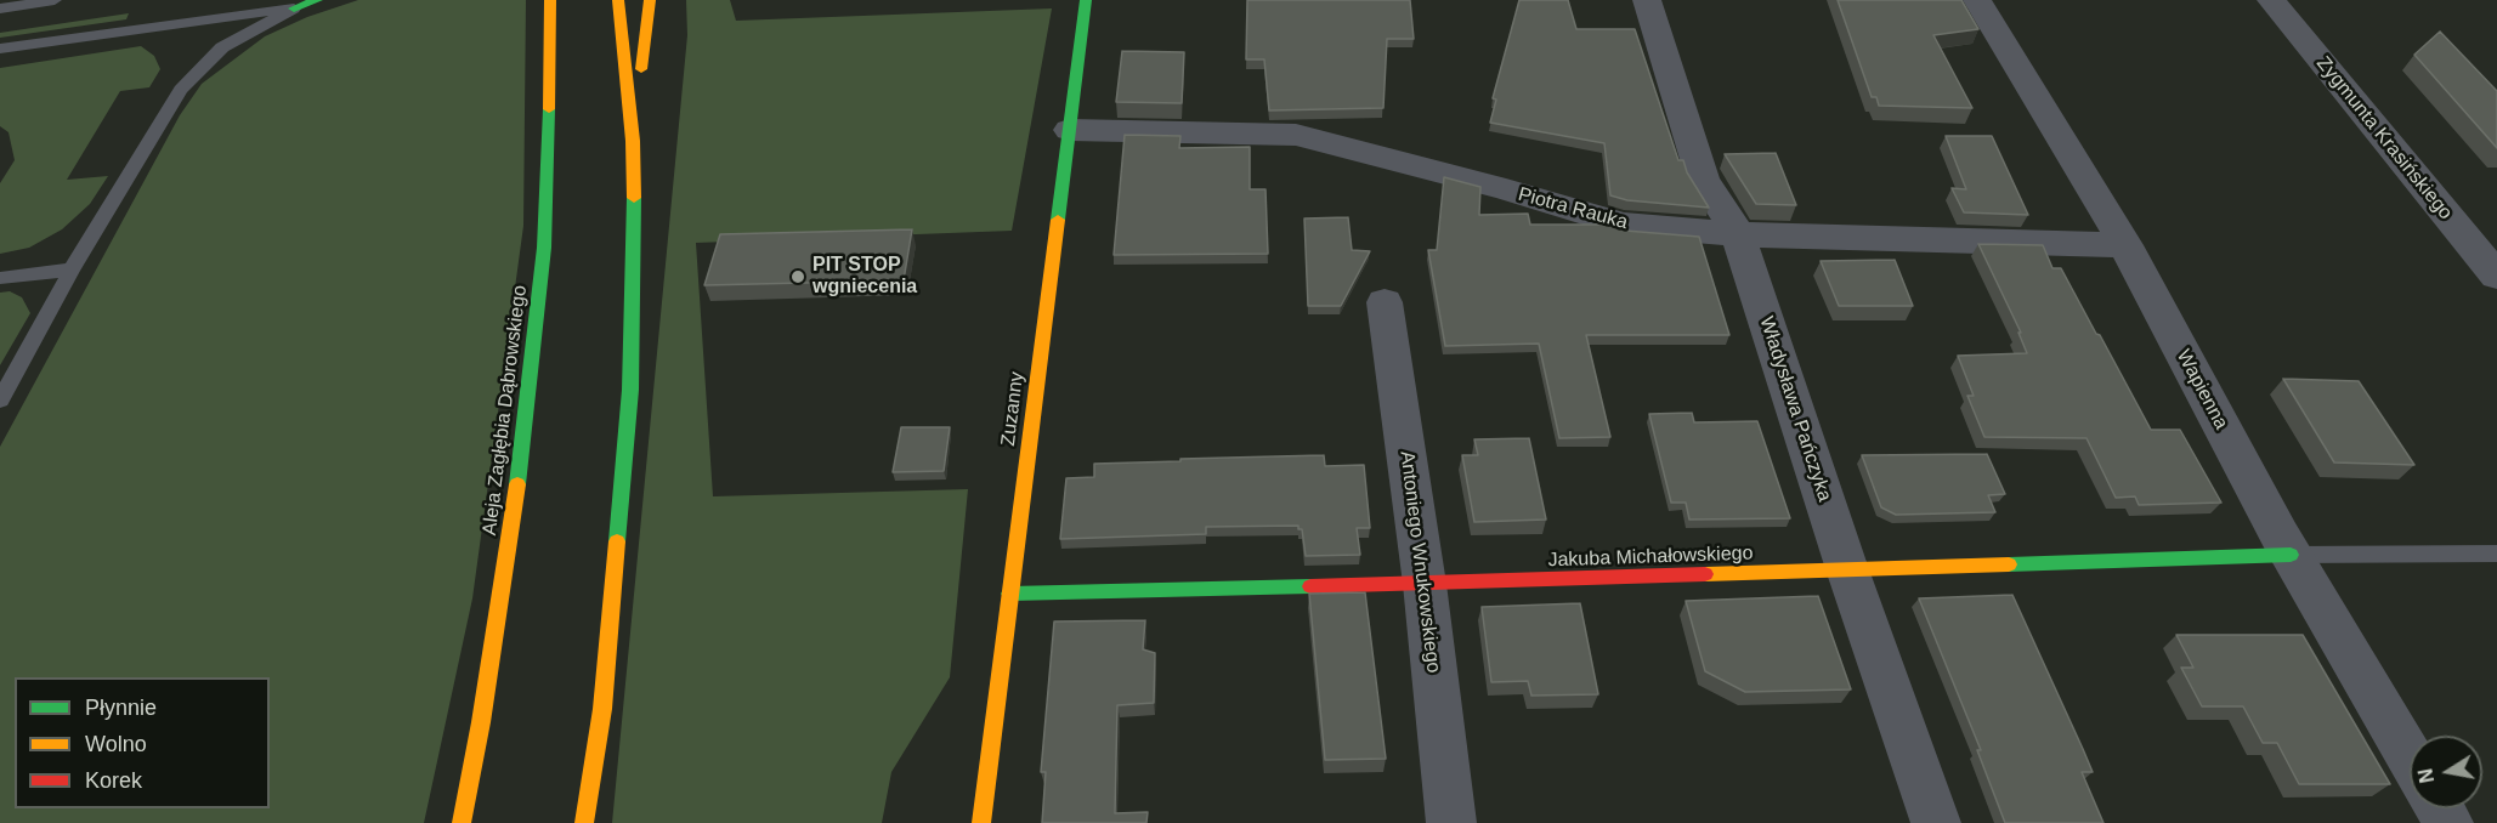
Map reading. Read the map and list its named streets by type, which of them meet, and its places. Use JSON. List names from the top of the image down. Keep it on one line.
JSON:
{"streets":{"main road":["Zuzanny","Aleja Zagłębia Dąbrowskiego","Jakuba Michałowskiego"],"street":["Zygmunta Krasińskiego","Piotra Rauka","Wapienna","Władysława Pańczyka","Antoniego Wnukowskiego"]},"crossings":[["Piotra Rauka","Wapienna"],["Piotra Rauka","Zuzanny"],["Piotra Rauka","Władysława Pańczyka"],["Wapienna","Jakuba Michałowskiego"],["Zuzanny","Jakuba Michałowskiego"],["Władysława Pańczyka","Jakuba Michałowskiego"],["Jakuba Michałowskiego","Antoniego Wnukowskiego"]],"places":["PIT STOP wgniecenia"],"legend":["Płynnie","Wolno","Korek"],"north":"left"}
